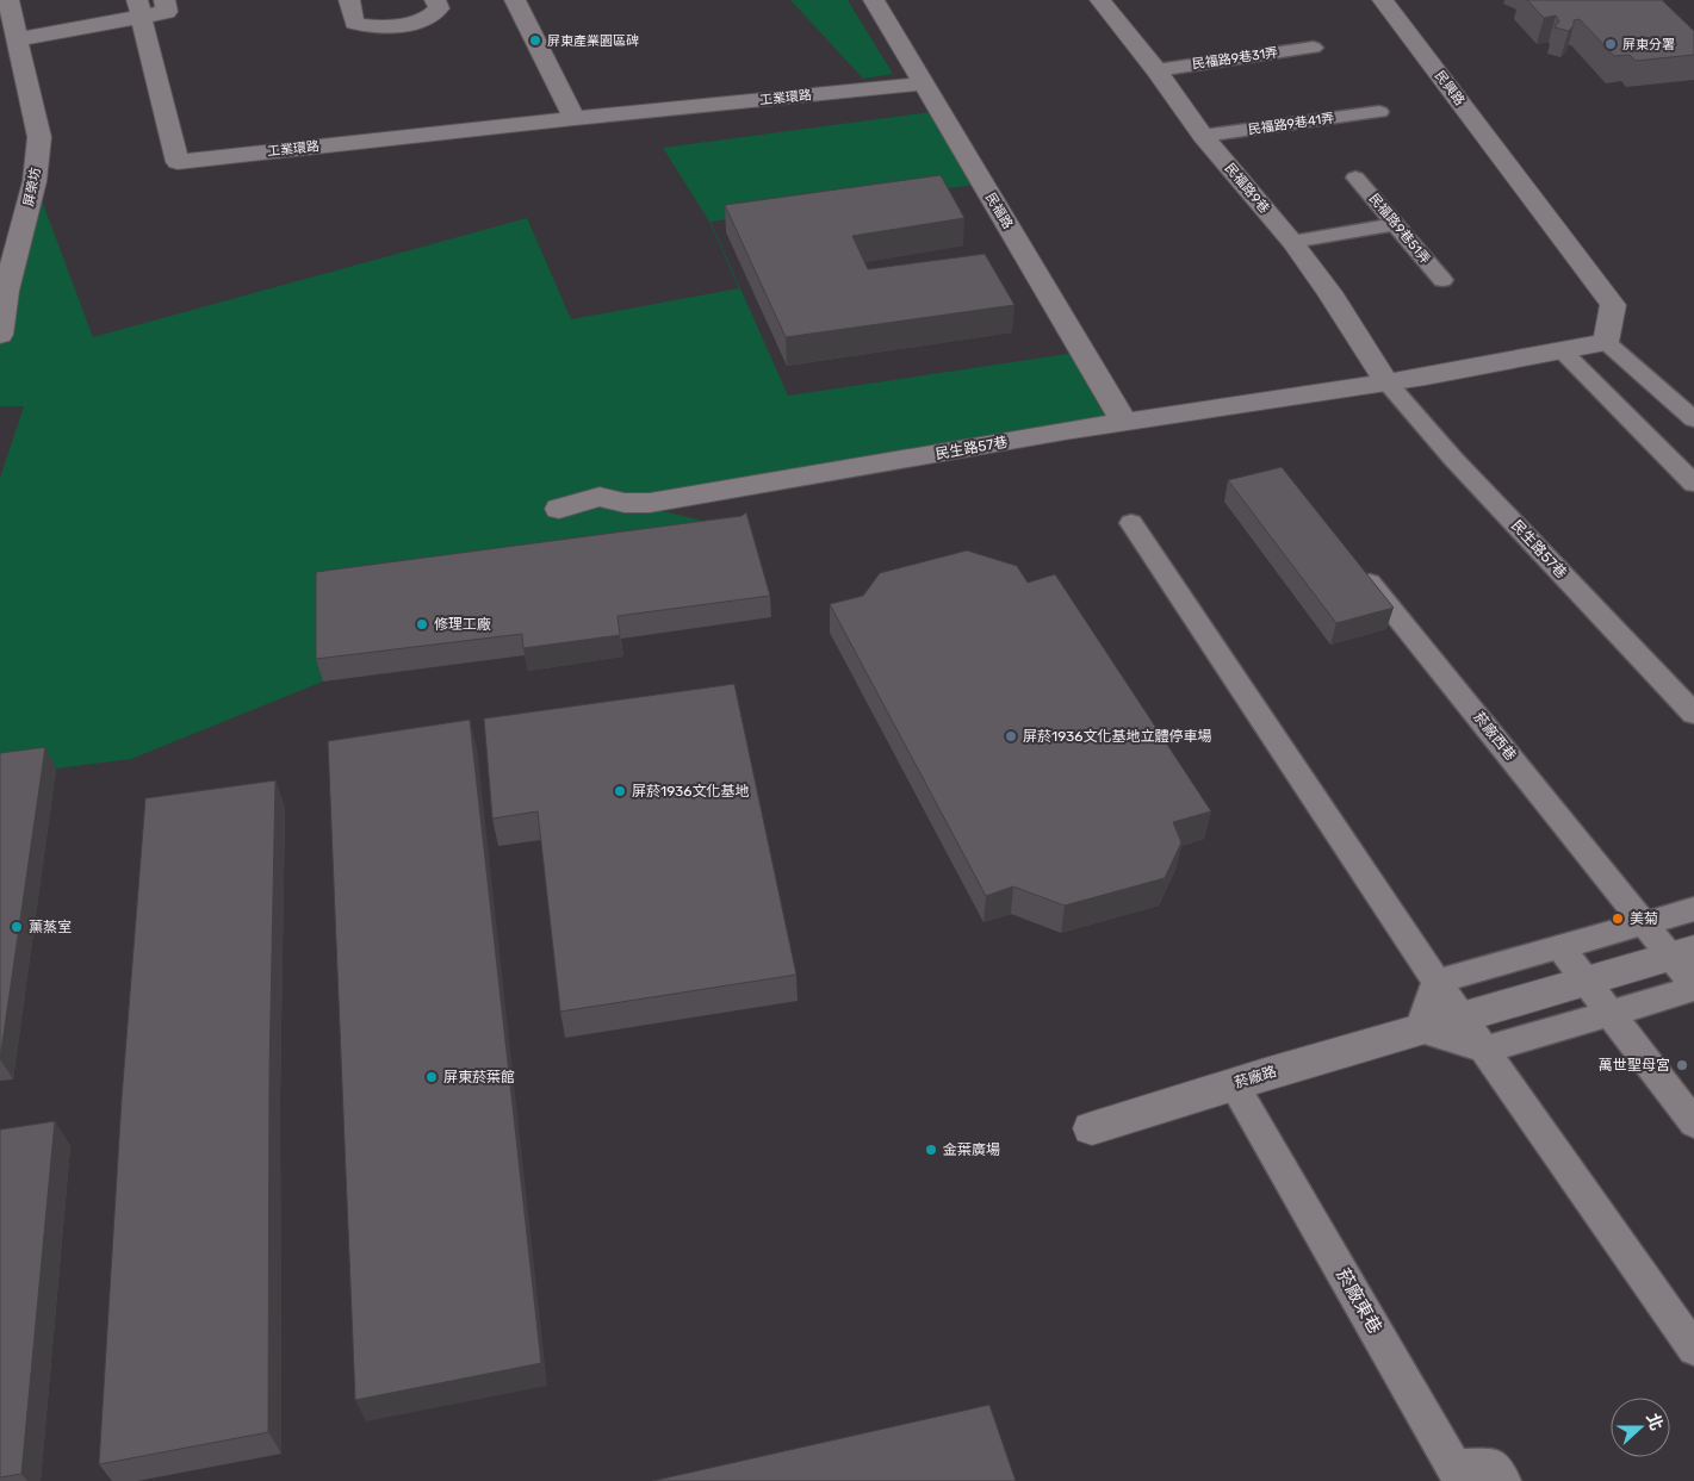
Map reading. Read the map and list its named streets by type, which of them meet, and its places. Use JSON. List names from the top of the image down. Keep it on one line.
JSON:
{"streets":{"street":["民興路","工業環路","屏榮坊","民福路9巷","民福路","民生路57巷","菸廠路"],"lane":["民福路9巷31弄","民福路9巷41弄","民福路9巷51弄","菸廠西巷","菸廠東巷"]},"crossings":[["民福路9巷31弄","民福路9巷"],["民興路","民生路57巷"],["工業環路","民福路"],["民福路9巷41弄","民福路9巷"],["民福路9巷","民生路57巷"],["民福路","民生路57巷"],["菸廠西巷","菸廠路"],["菸廠路","菸廠東巷"]],"places":["屏東產業園區碑","屏東分署","修理工廠","屏菸1936文化基地立體停車場","屏菸1936文化基地","美菊","薰蒸室","萬世聖母宮","屏東菸葉館","金葉廣場"],"north":"right"}
